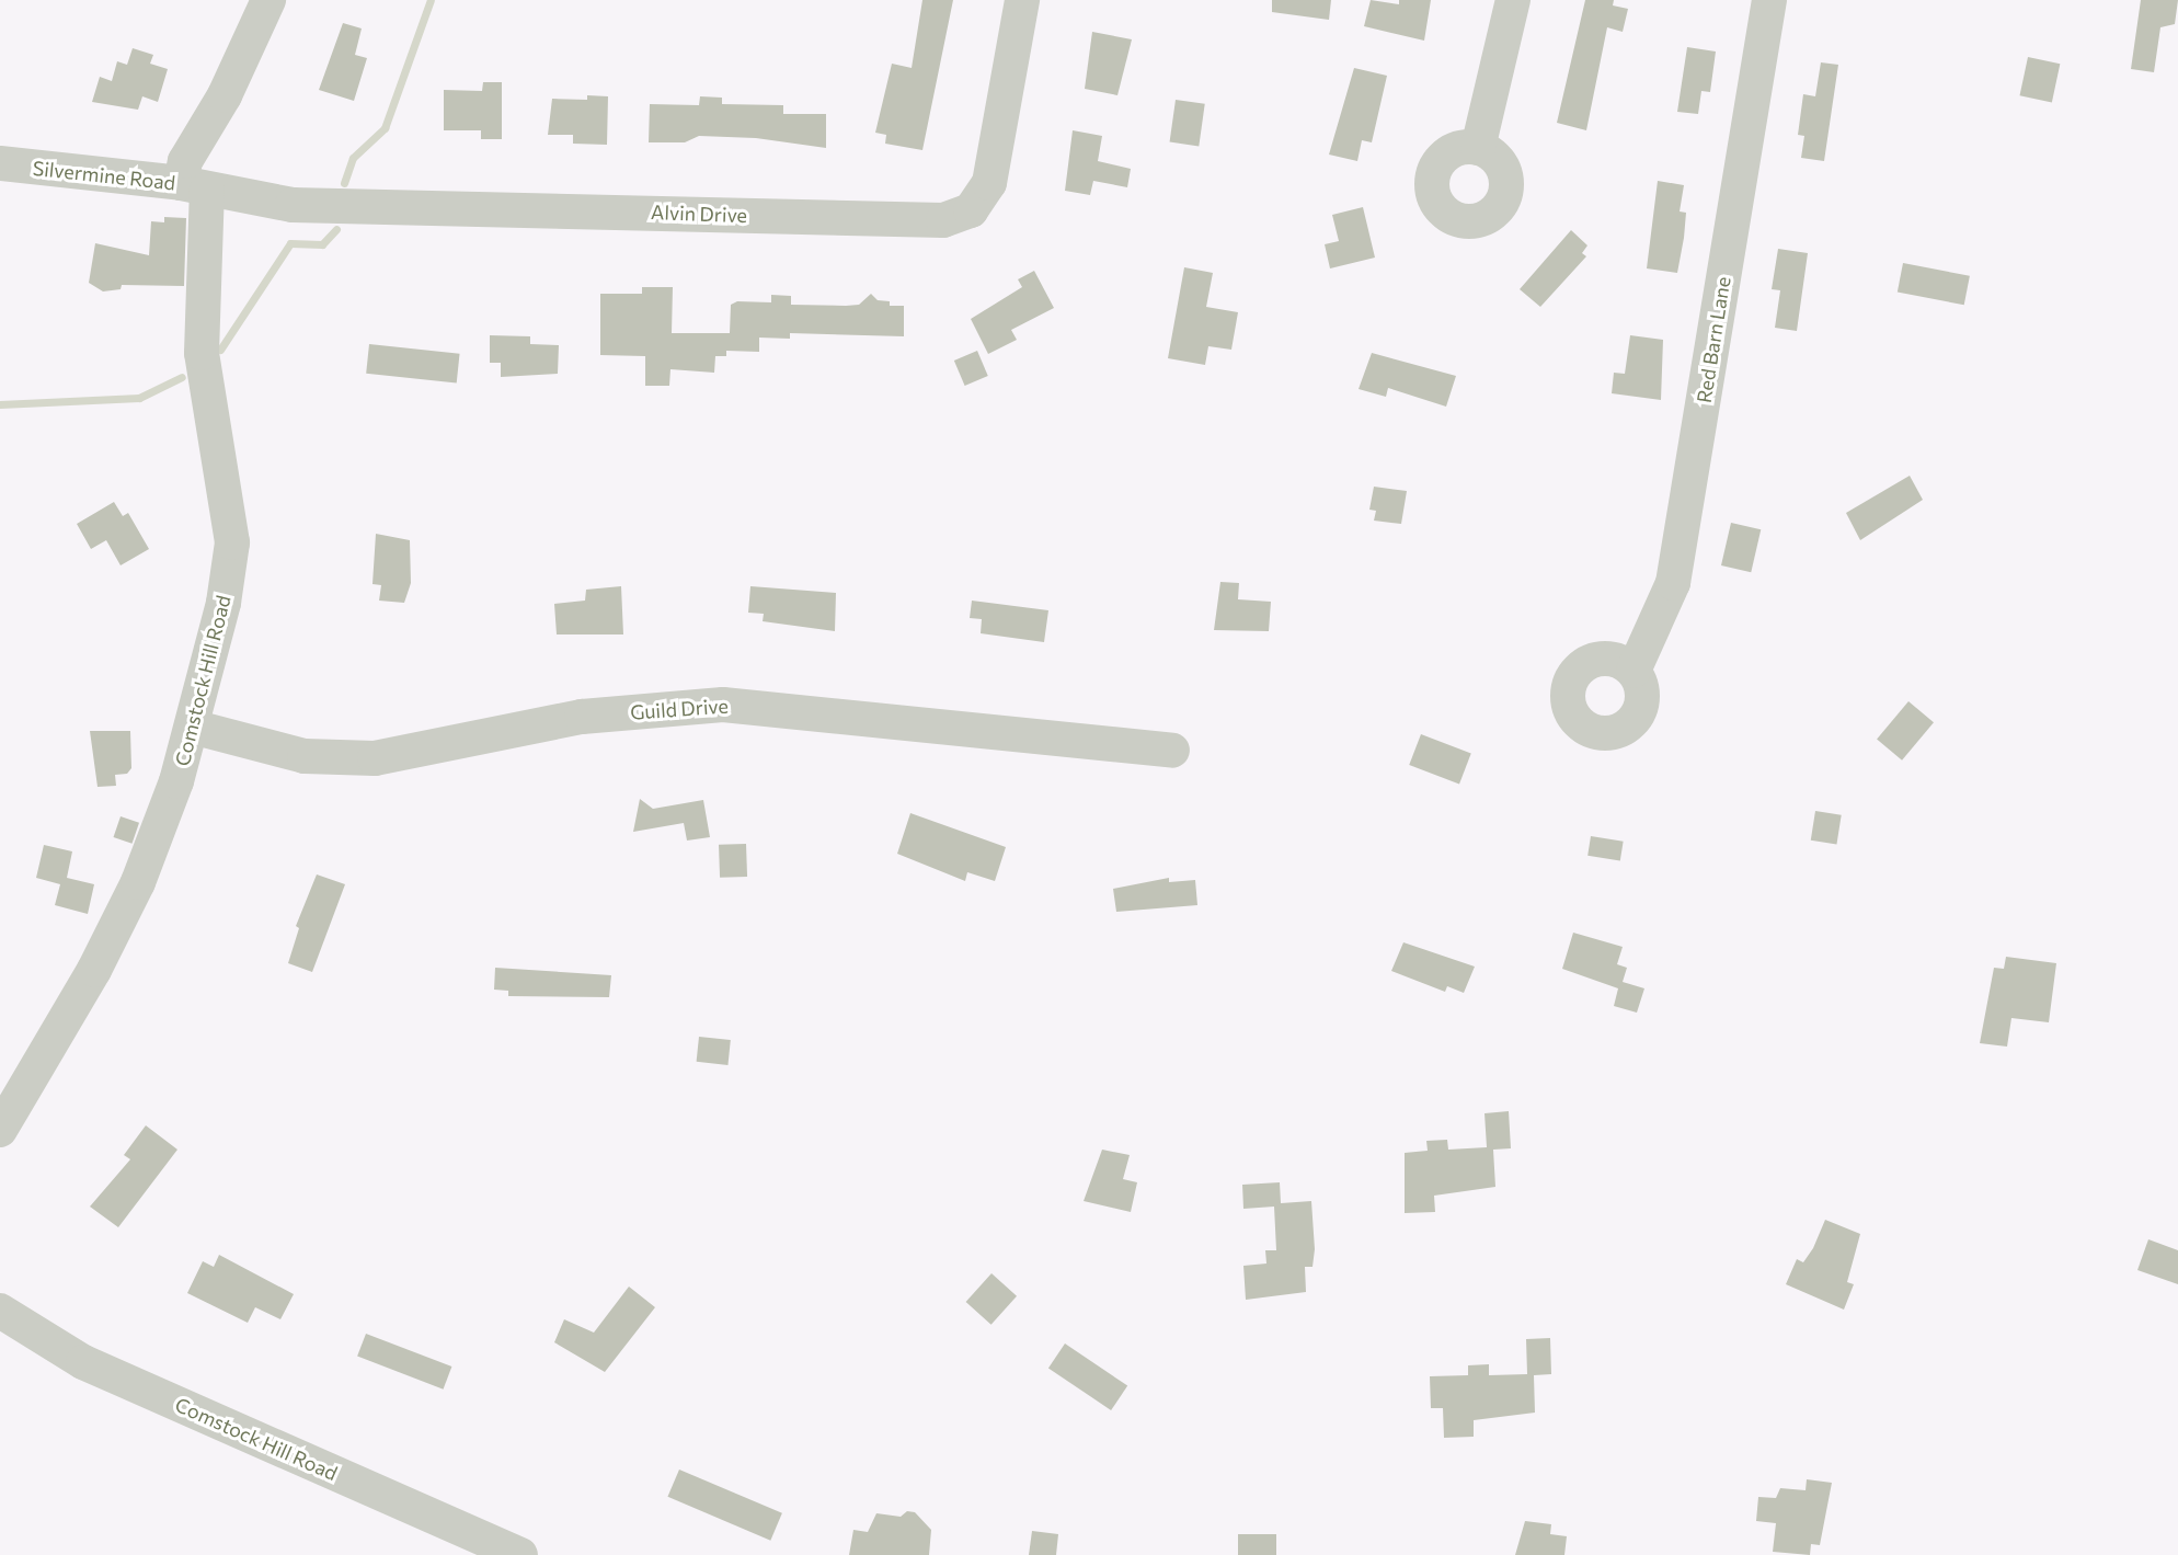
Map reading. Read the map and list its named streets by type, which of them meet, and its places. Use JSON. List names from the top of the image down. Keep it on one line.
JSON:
{"streets":{"street":["Silvermine Road","Alvin Drive","Red Barn Lane","Comstock Hill Road","Guild Drive"]},"crossings":[["Silvermine Road","Alvin Drive"],["Silvermine Road","Comstock Hill Road"],["Alvin Drive","Comstock Hill Road"],["Comstock Hill Road","Guild Drive"]]}
